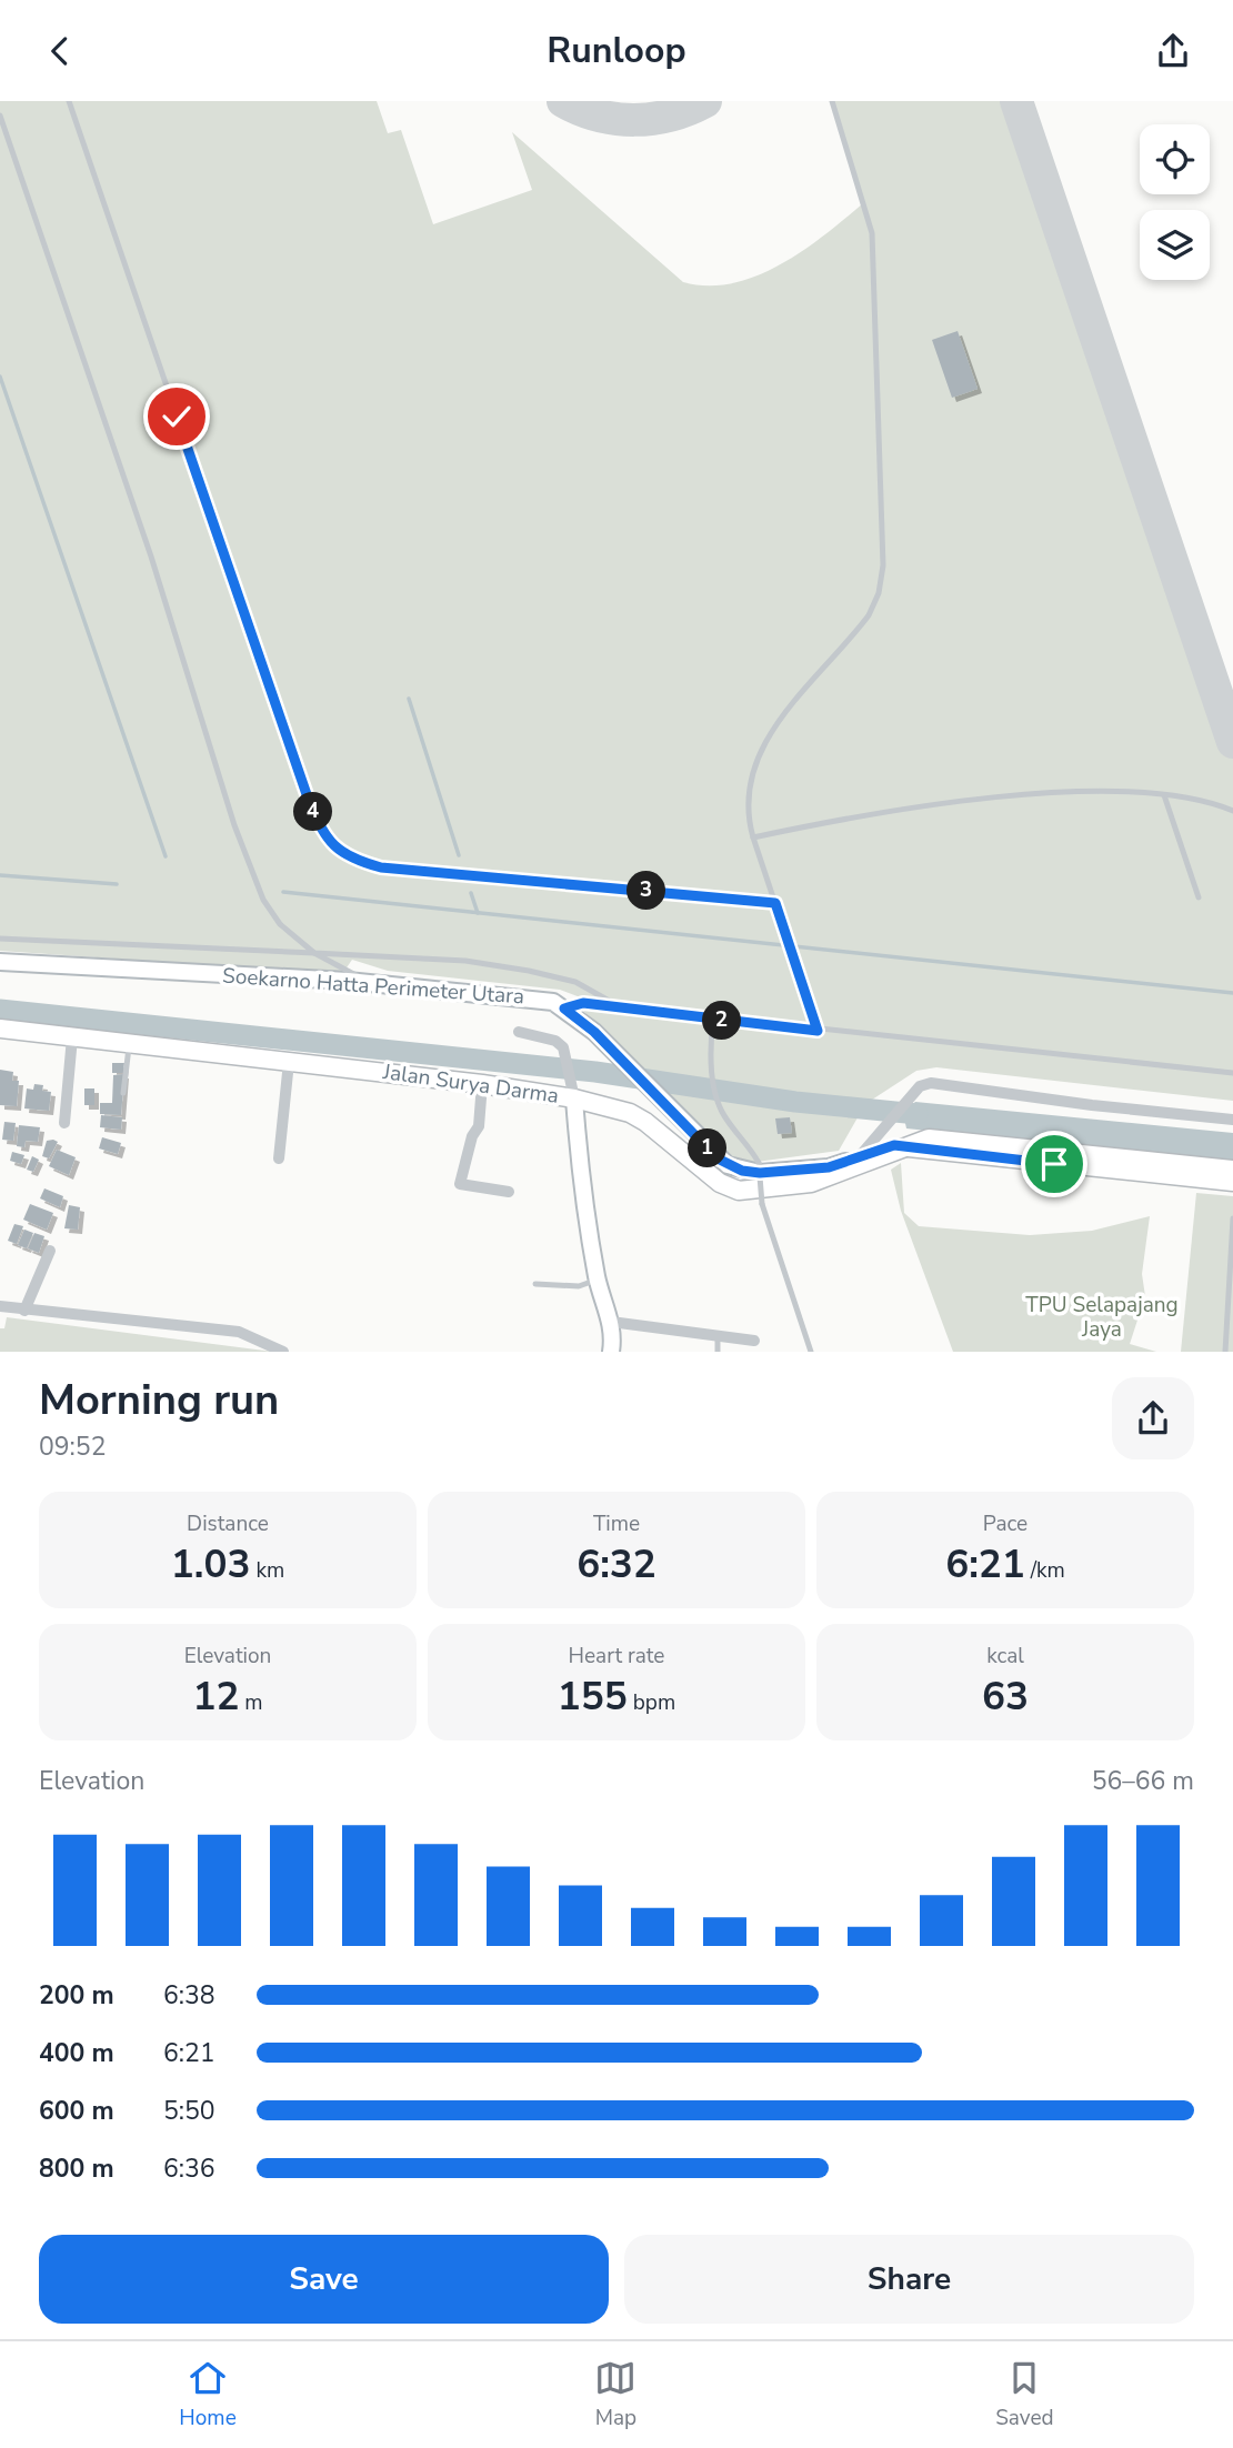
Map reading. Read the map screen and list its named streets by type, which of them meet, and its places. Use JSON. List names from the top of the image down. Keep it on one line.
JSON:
{"streets":{"main road":["Soekarno Hatta Perimeter Utara","Jalan Surya Darma"]},"crossings":[["Soekarno Hatta Perimeter Utara","Jalan Surya Darma"]],"parks":["TPU Selapajang Jaya"],"page":{"header":"Runloop","pins":["4","3","2","1"],"heading":["Morning run","09:52"],"stats":[["Distance","1.03 km"],["Time","6:32"],["Pace","6:21 /km"],["Elevation","12 m"],["Heart rate","155 bpm"],["kcal","63"]],"chart":["Elevation","56–66 m"],"list":[{"name":"200 m","note":"6:38"},{"name":"400 m","note":"6:21"},{"name":"600 m","note":"5:50"},{"name":"800 m","note":"6:36"}],"buttons":["Save","Share"],"tabs":["Home","Map","Saved"]}}
